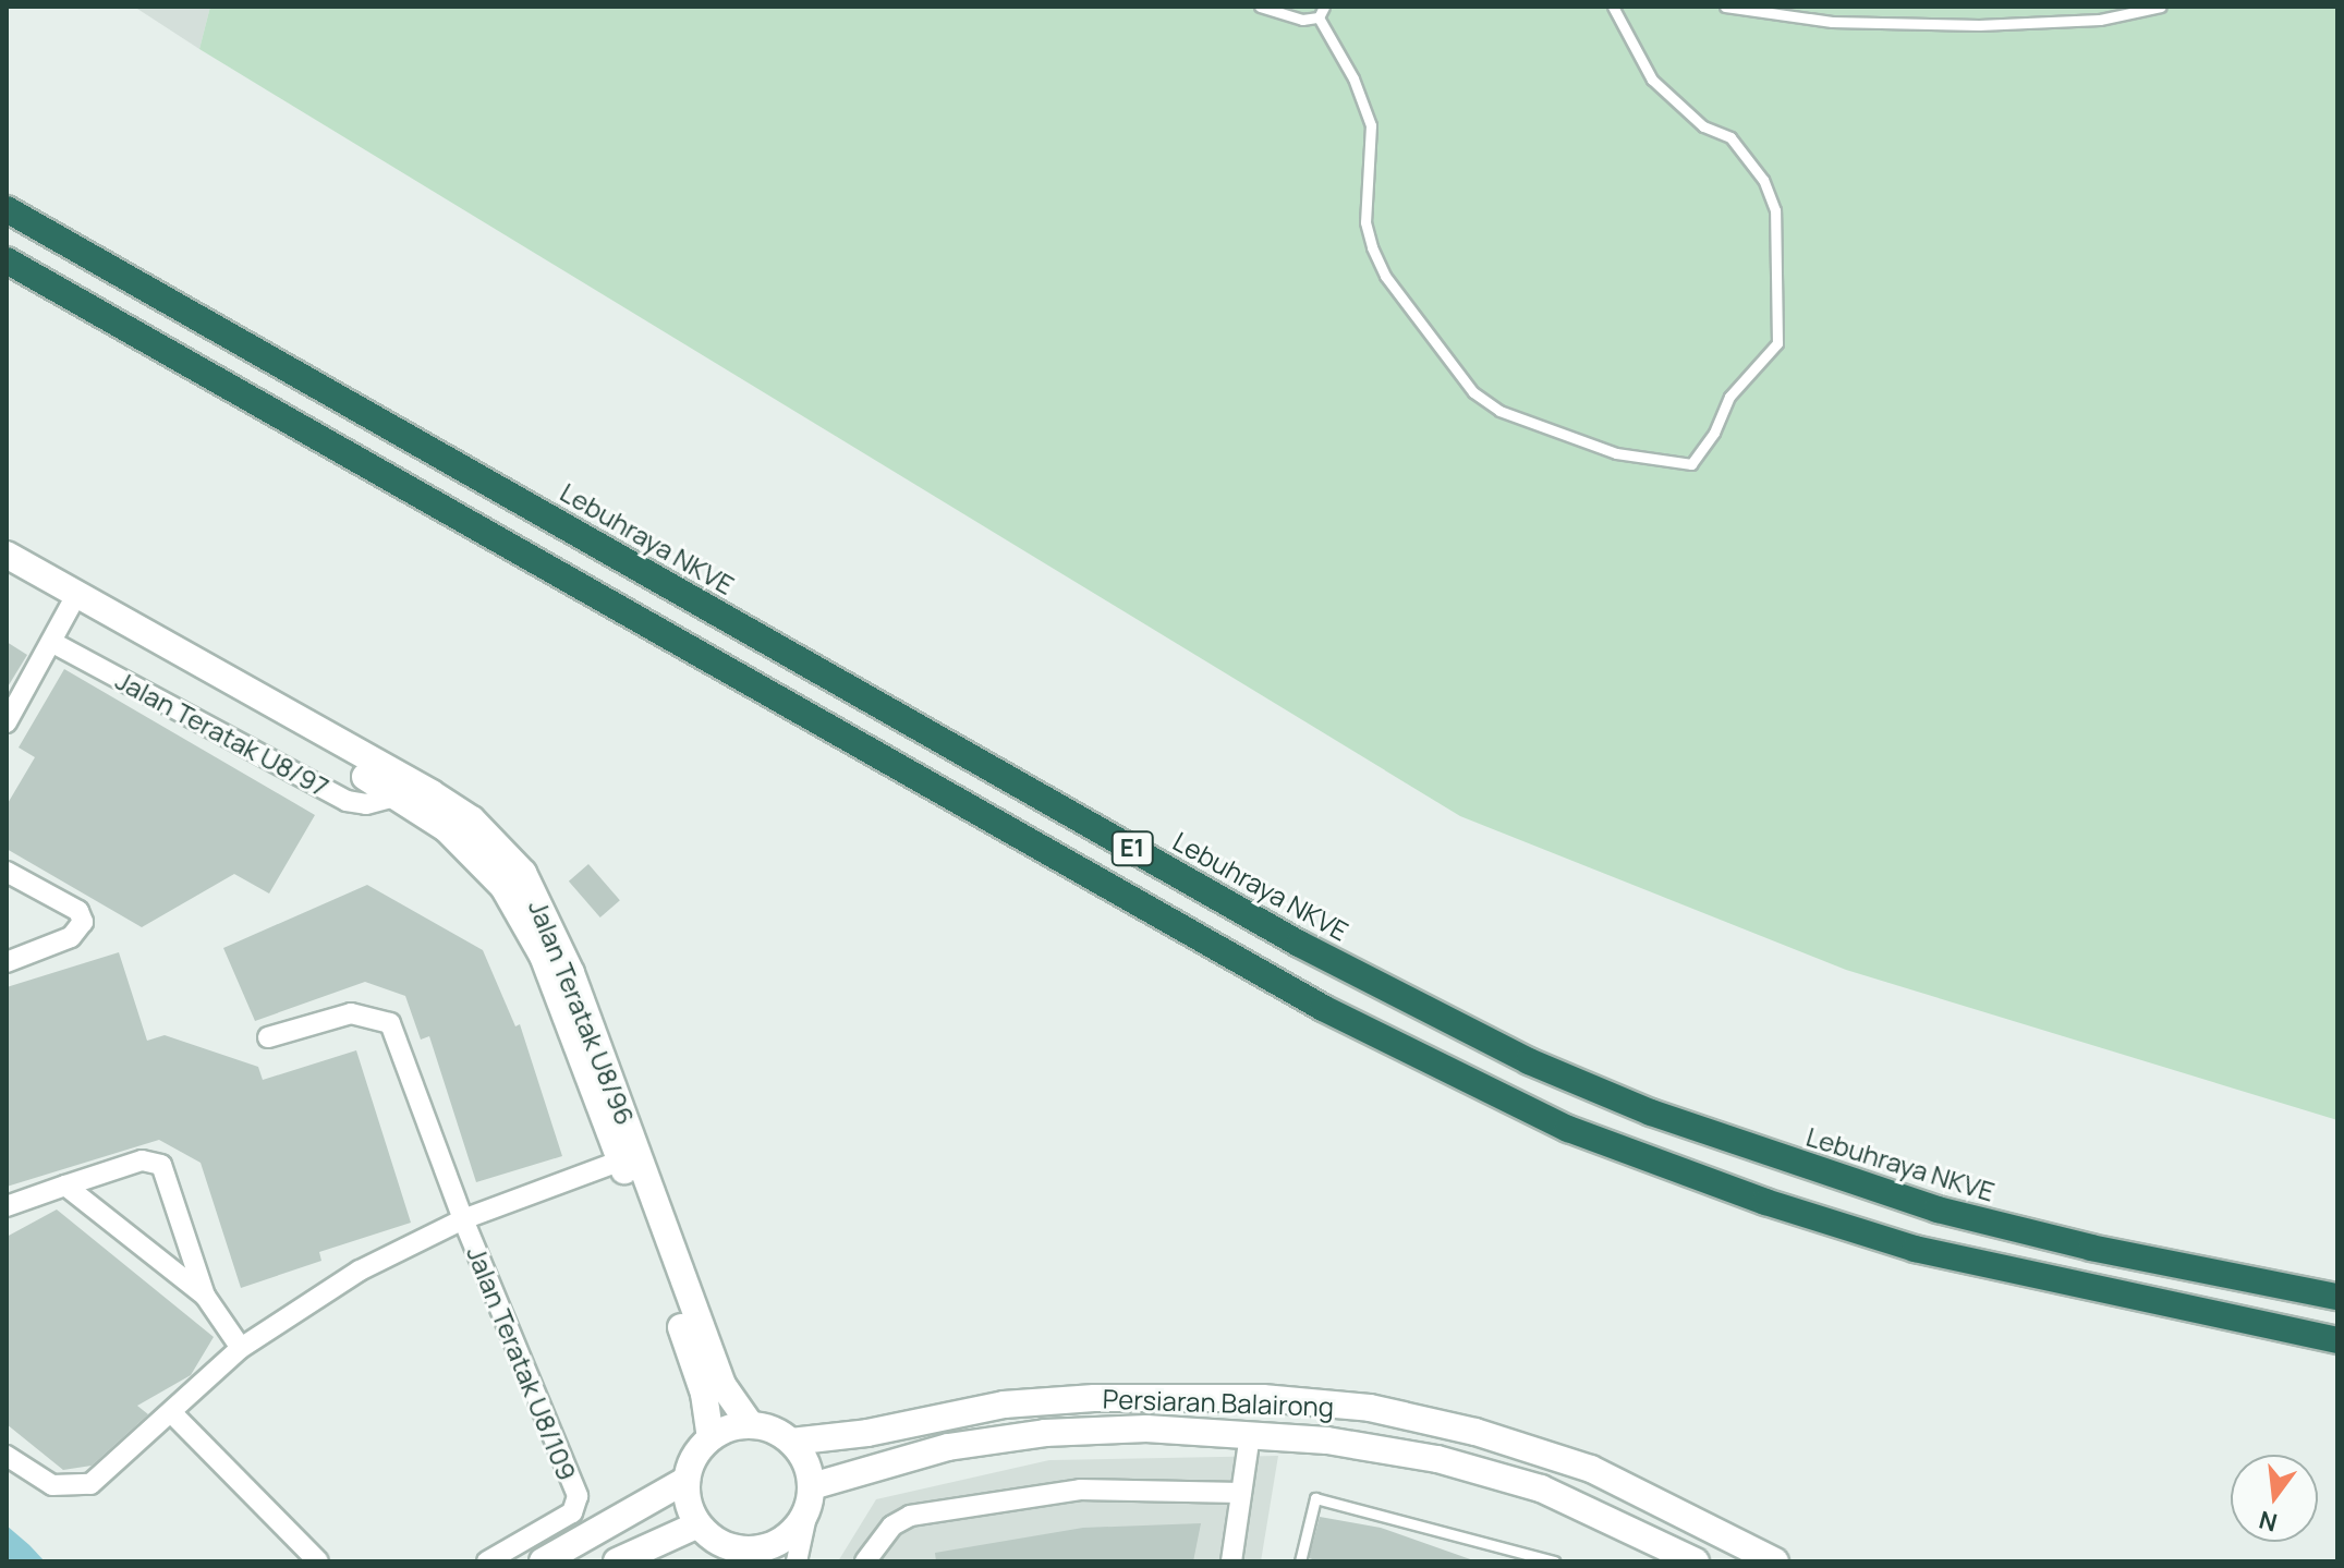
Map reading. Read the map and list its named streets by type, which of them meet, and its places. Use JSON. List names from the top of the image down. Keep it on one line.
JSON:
{"streets":{"highway":["Lebuhraya NKVE","E1"],"street":["Jalan Teratak U8/97","Jalan Teratak U8/96","Jalan Teratak U8/109","Persiaran Balairong"]},"crossings":[["Jalan Teratak U8/97","Jalan Teratak U8/96"],["Jalan Teratak U8/96","Persiaran Balairong"]],"north":"bottom"}
